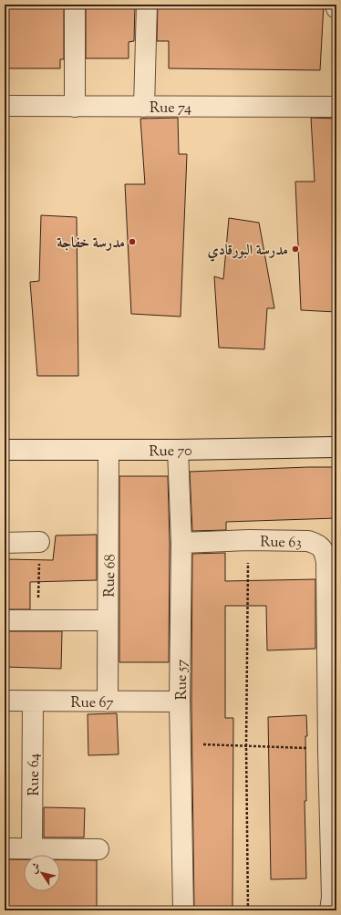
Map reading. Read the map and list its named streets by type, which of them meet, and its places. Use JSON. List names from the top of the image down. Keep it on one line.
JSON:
{"streets":{"street":["Rue 74","Rue 70","Rue 63","Rue 68","Rue 57","Rue 67","Rue 64"]},"crossings":[["Rue 70","Rue 68"],["Rue 70","Rue 57"],["Rue 63","Rue 57"],["Rue 68","Rue 67"],["Rue 57","Rue 67"],["Rue 67","Rue 64"]],"places":["مدرسة خفاجة","مدرسة البورقادي"],"north":"top left"}
